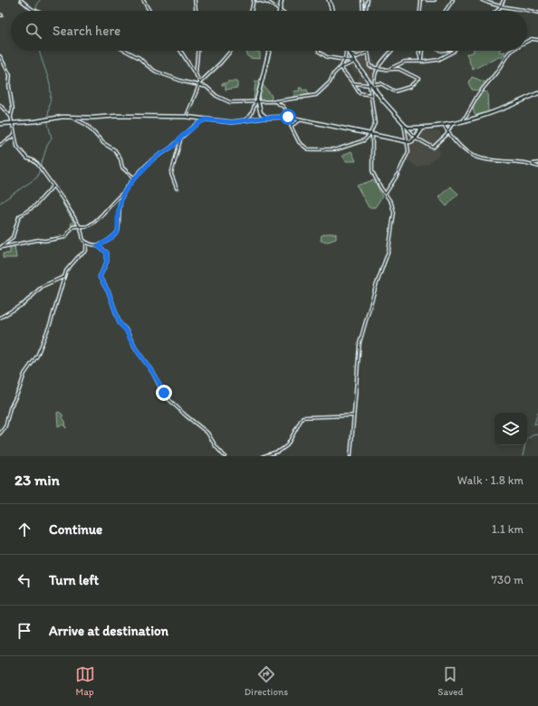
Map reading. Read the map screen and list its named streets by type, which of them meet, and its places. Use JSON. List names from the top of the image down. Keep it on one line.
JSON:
{"page":{"search":"Search here","heading":["23 min","Walk · 1.8 km"],"list":[["Continue","1.1 km"],["Turn left","730 m"],"Arrive at destination"],"nav":["Map","Directions","Saved"]}}
